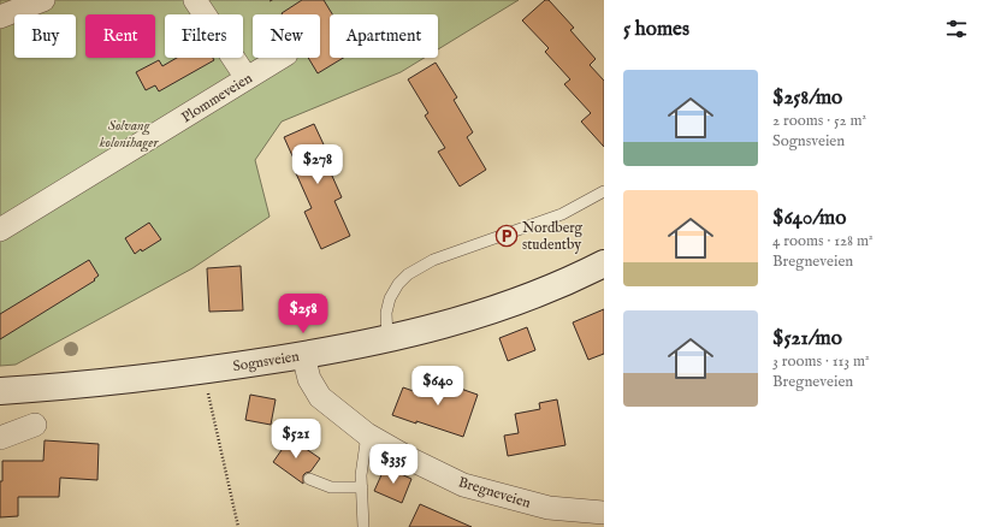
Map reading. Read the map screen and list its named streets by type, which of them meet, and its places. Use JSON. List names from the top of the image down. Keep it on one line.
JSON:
{"streets":{"main road":["Sognsveien"],"street":["Plommeveien","Bregneveien"]},"crossings":[["Sognsveien","Bregneveien"]],"parks":["Solvang kolonihager"],"places":{"parking":["Nordberg studentby"]},"page":{"heading":"5 homes","chip":["Buy","Rent","Filters","New","Apartment"],"list":[{"name":"$258/mo","note":"2 rooms · 52 m² · Sognsveien"},{"name":"$640/mo","note":"4 rooms · 128 m² · Bregneveien"},{"name":"$521/mo","note":"3 rooms · 113 m² · Bregneveien"}],"price":["$278","$258","$640","$521","$335"]}}
